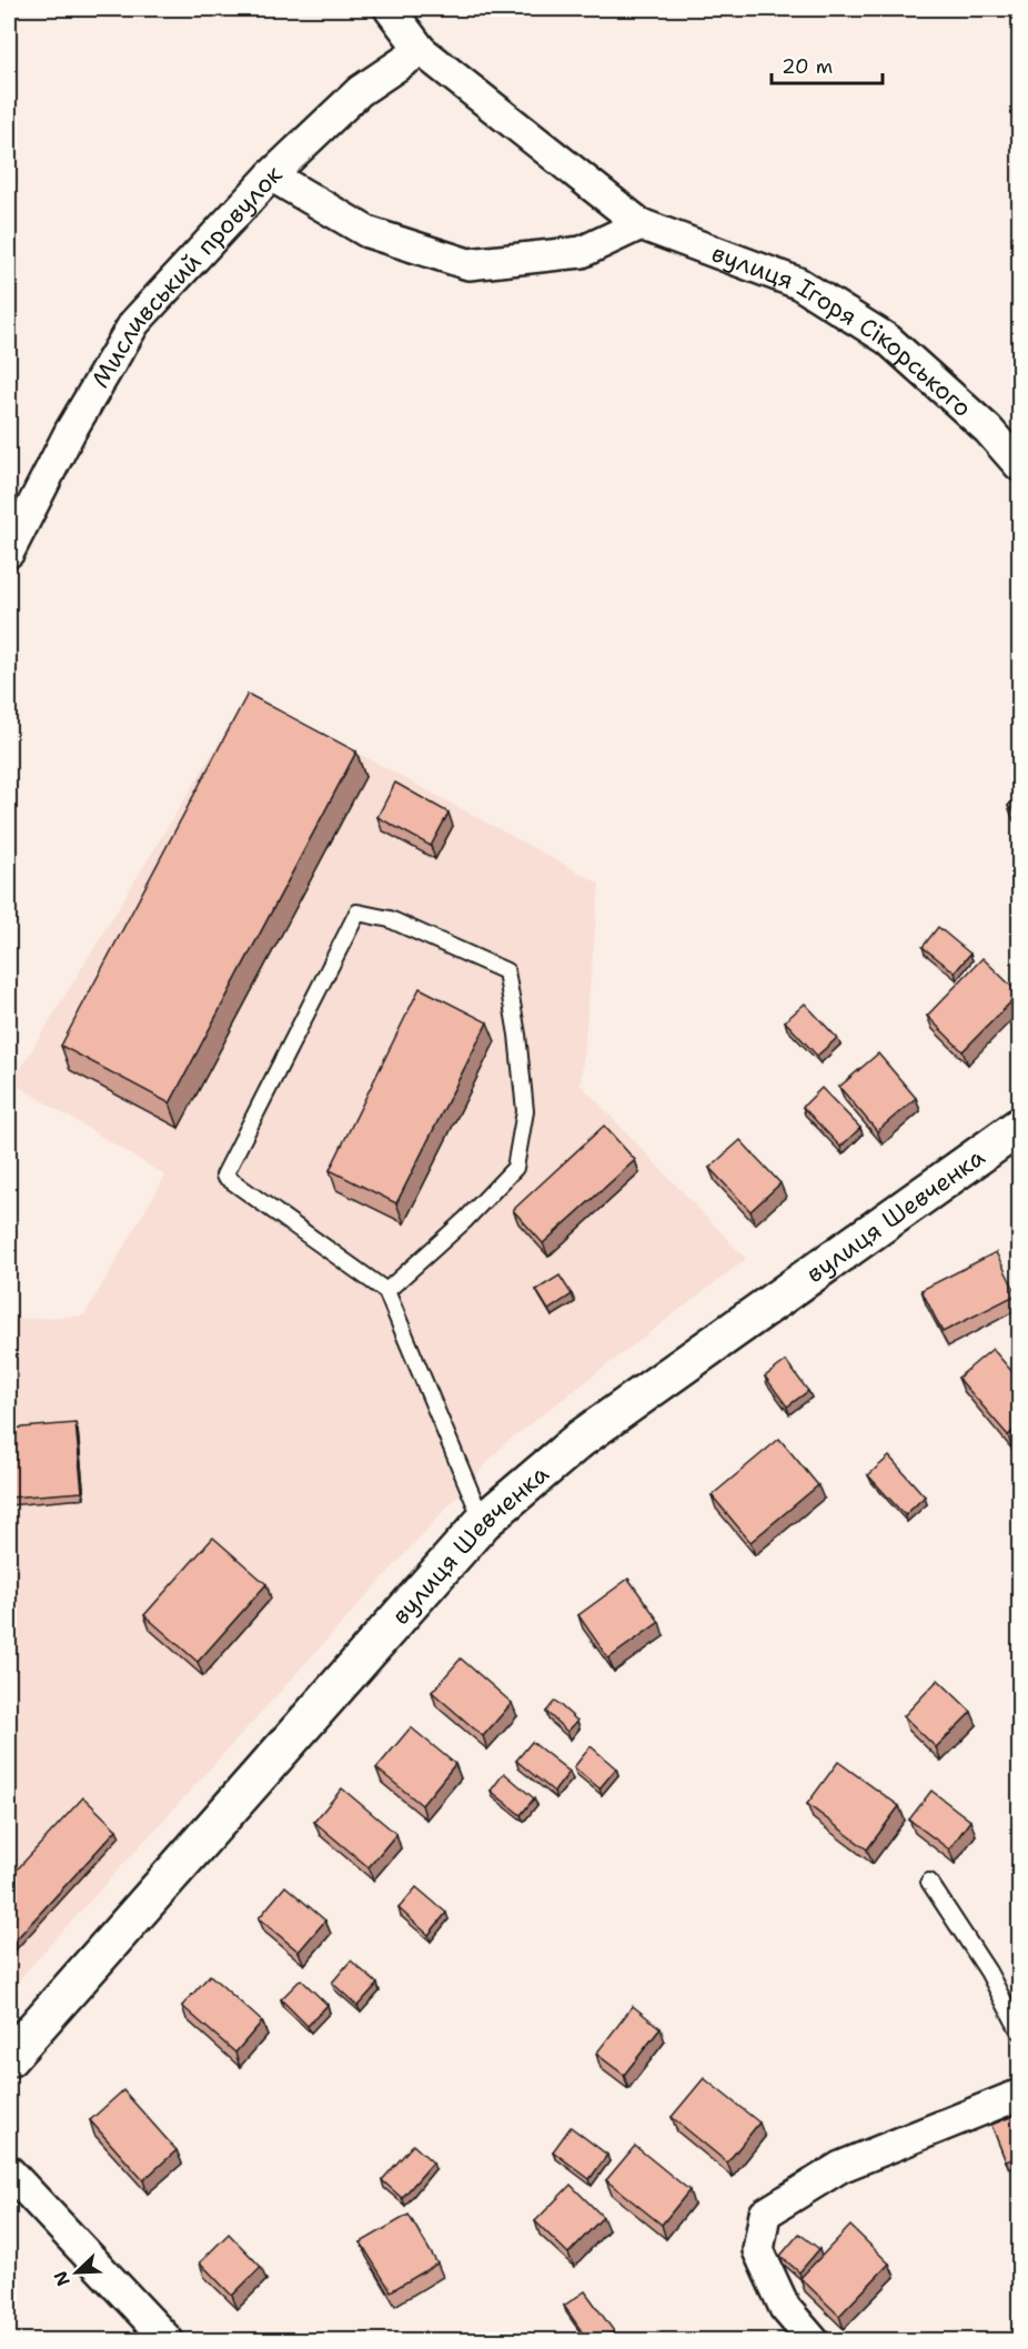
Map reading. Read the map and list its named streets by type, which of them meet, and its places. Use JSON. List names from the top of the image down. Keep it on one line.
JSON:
{"streets":{"street":["Мисливський провулок","вулиця Ігоря Сікорського","вулиця Шевченка"]},"crossings":[["Мисливський провулок","вулиця Ігоря Сікорського"]],"scale_bar":"20 m","north":"bottom left"}
